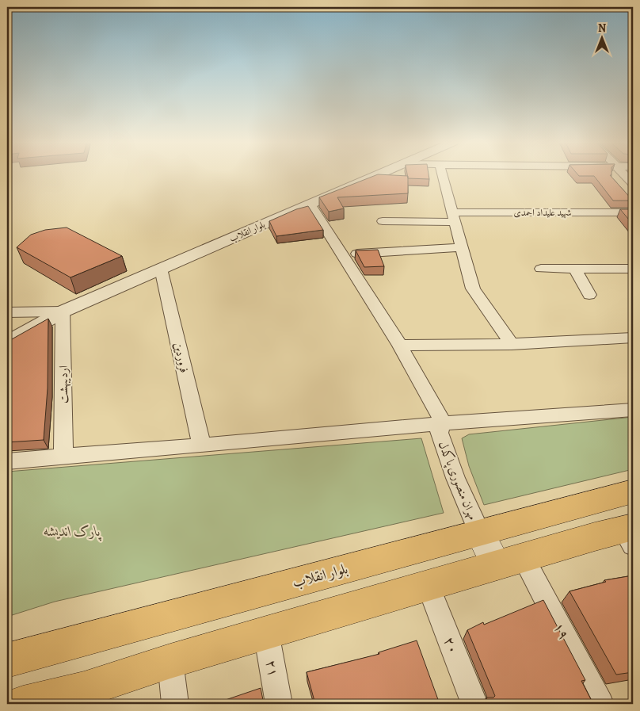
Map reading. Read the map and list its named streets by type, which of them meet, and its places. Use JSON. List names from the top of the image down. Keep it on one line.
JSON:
{"streets":{"main road":["بلوار انقلاب"],"street":["شهید علیداد احمدی","فروردین","اردیبهشت","مهران منصوری پاکدل","۱۹","۲۰","۲۱"]},"crossings":[["بلوار انقلاب","فروردین"],["بلوار انقلاب","اردیبهشت"],["بلوار انقلاب","مهران منصوری پاکدل"]],"parks":["پارک اندیشه"],"north":"top"}
